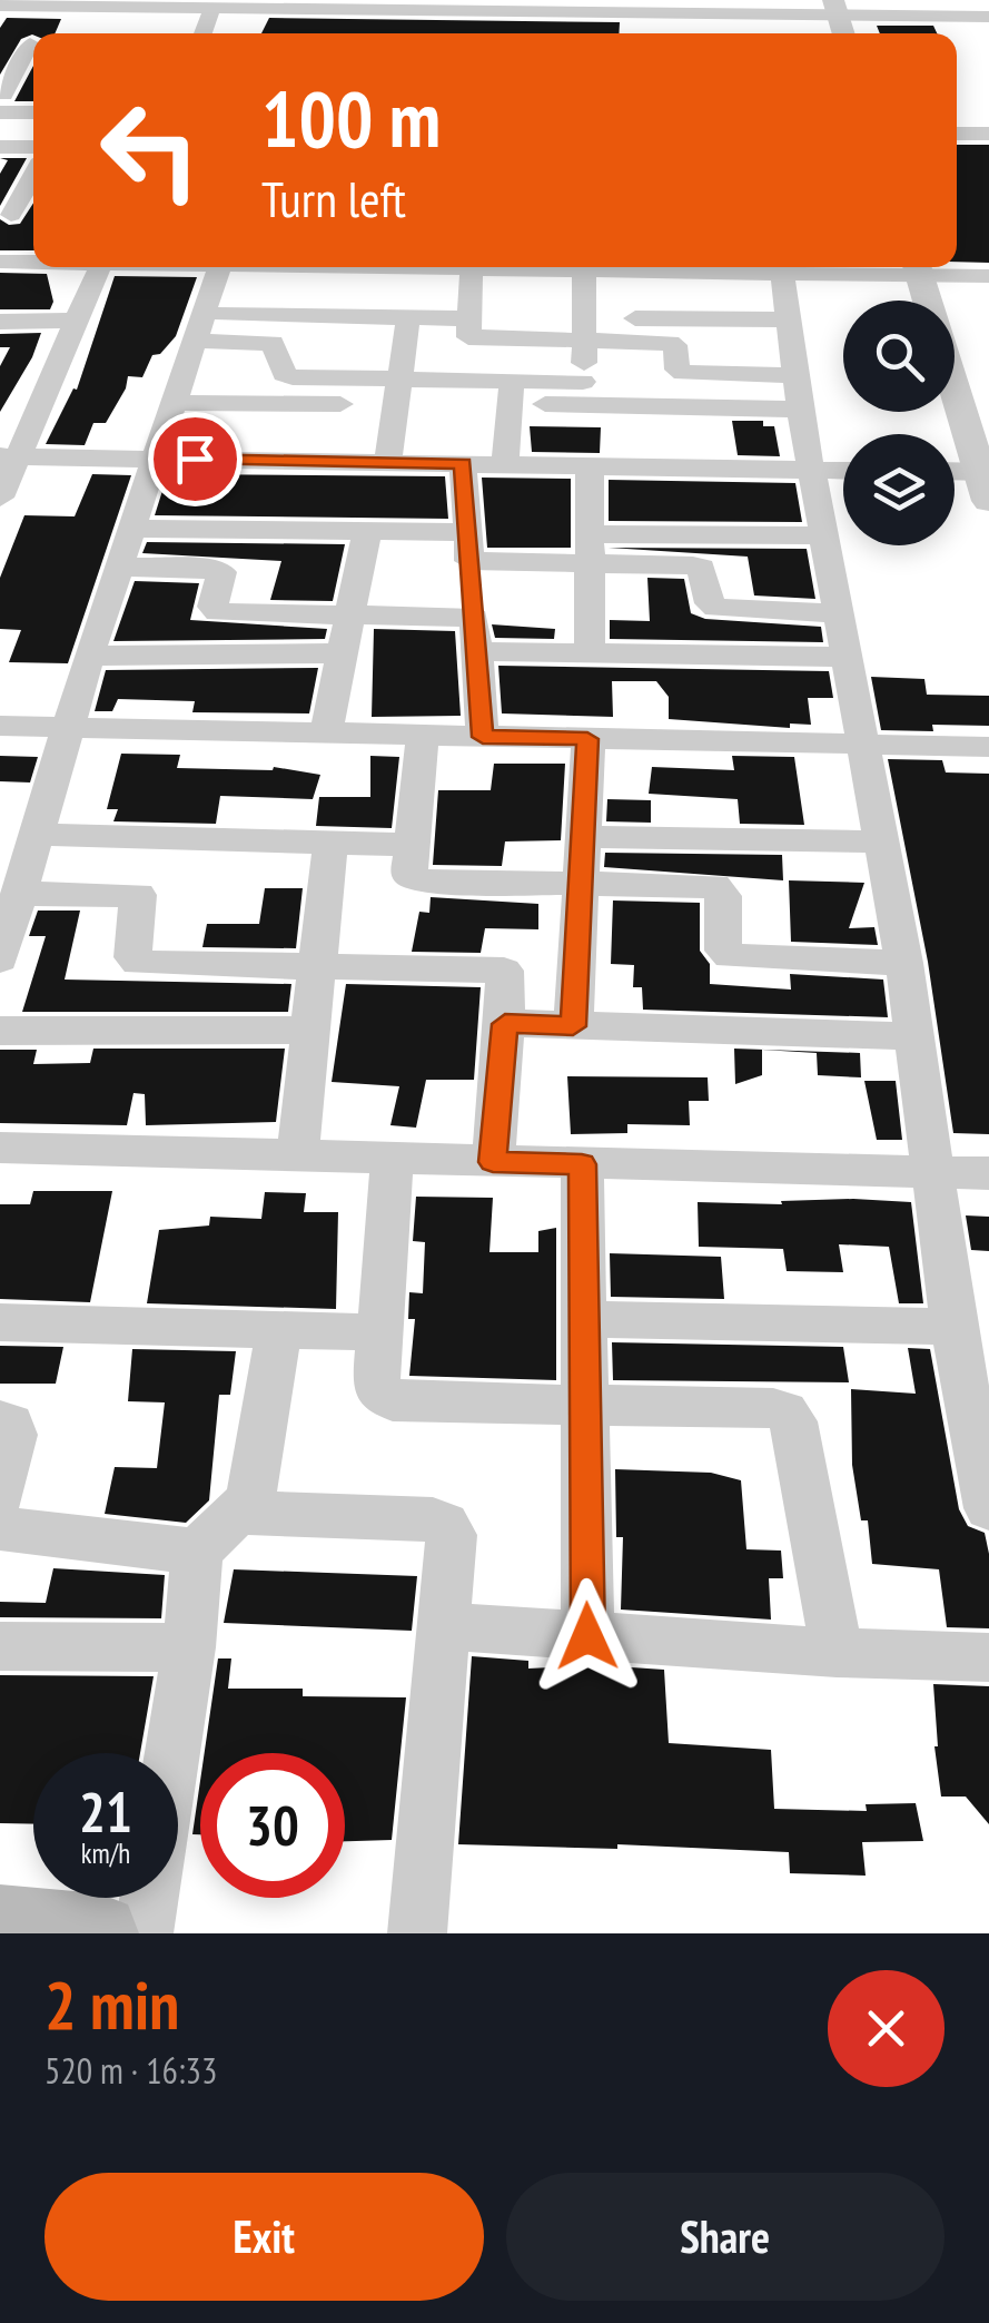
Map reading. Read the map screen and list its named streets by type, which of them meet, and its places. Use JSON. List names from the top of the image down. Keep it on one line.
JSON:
{"page":{"turn":["100 m","Turn left"],"speed":"21 km/h","limit":"30","heading":["2 min","520 m · 16:33"],"buttons":["Exit","Share"]}}
